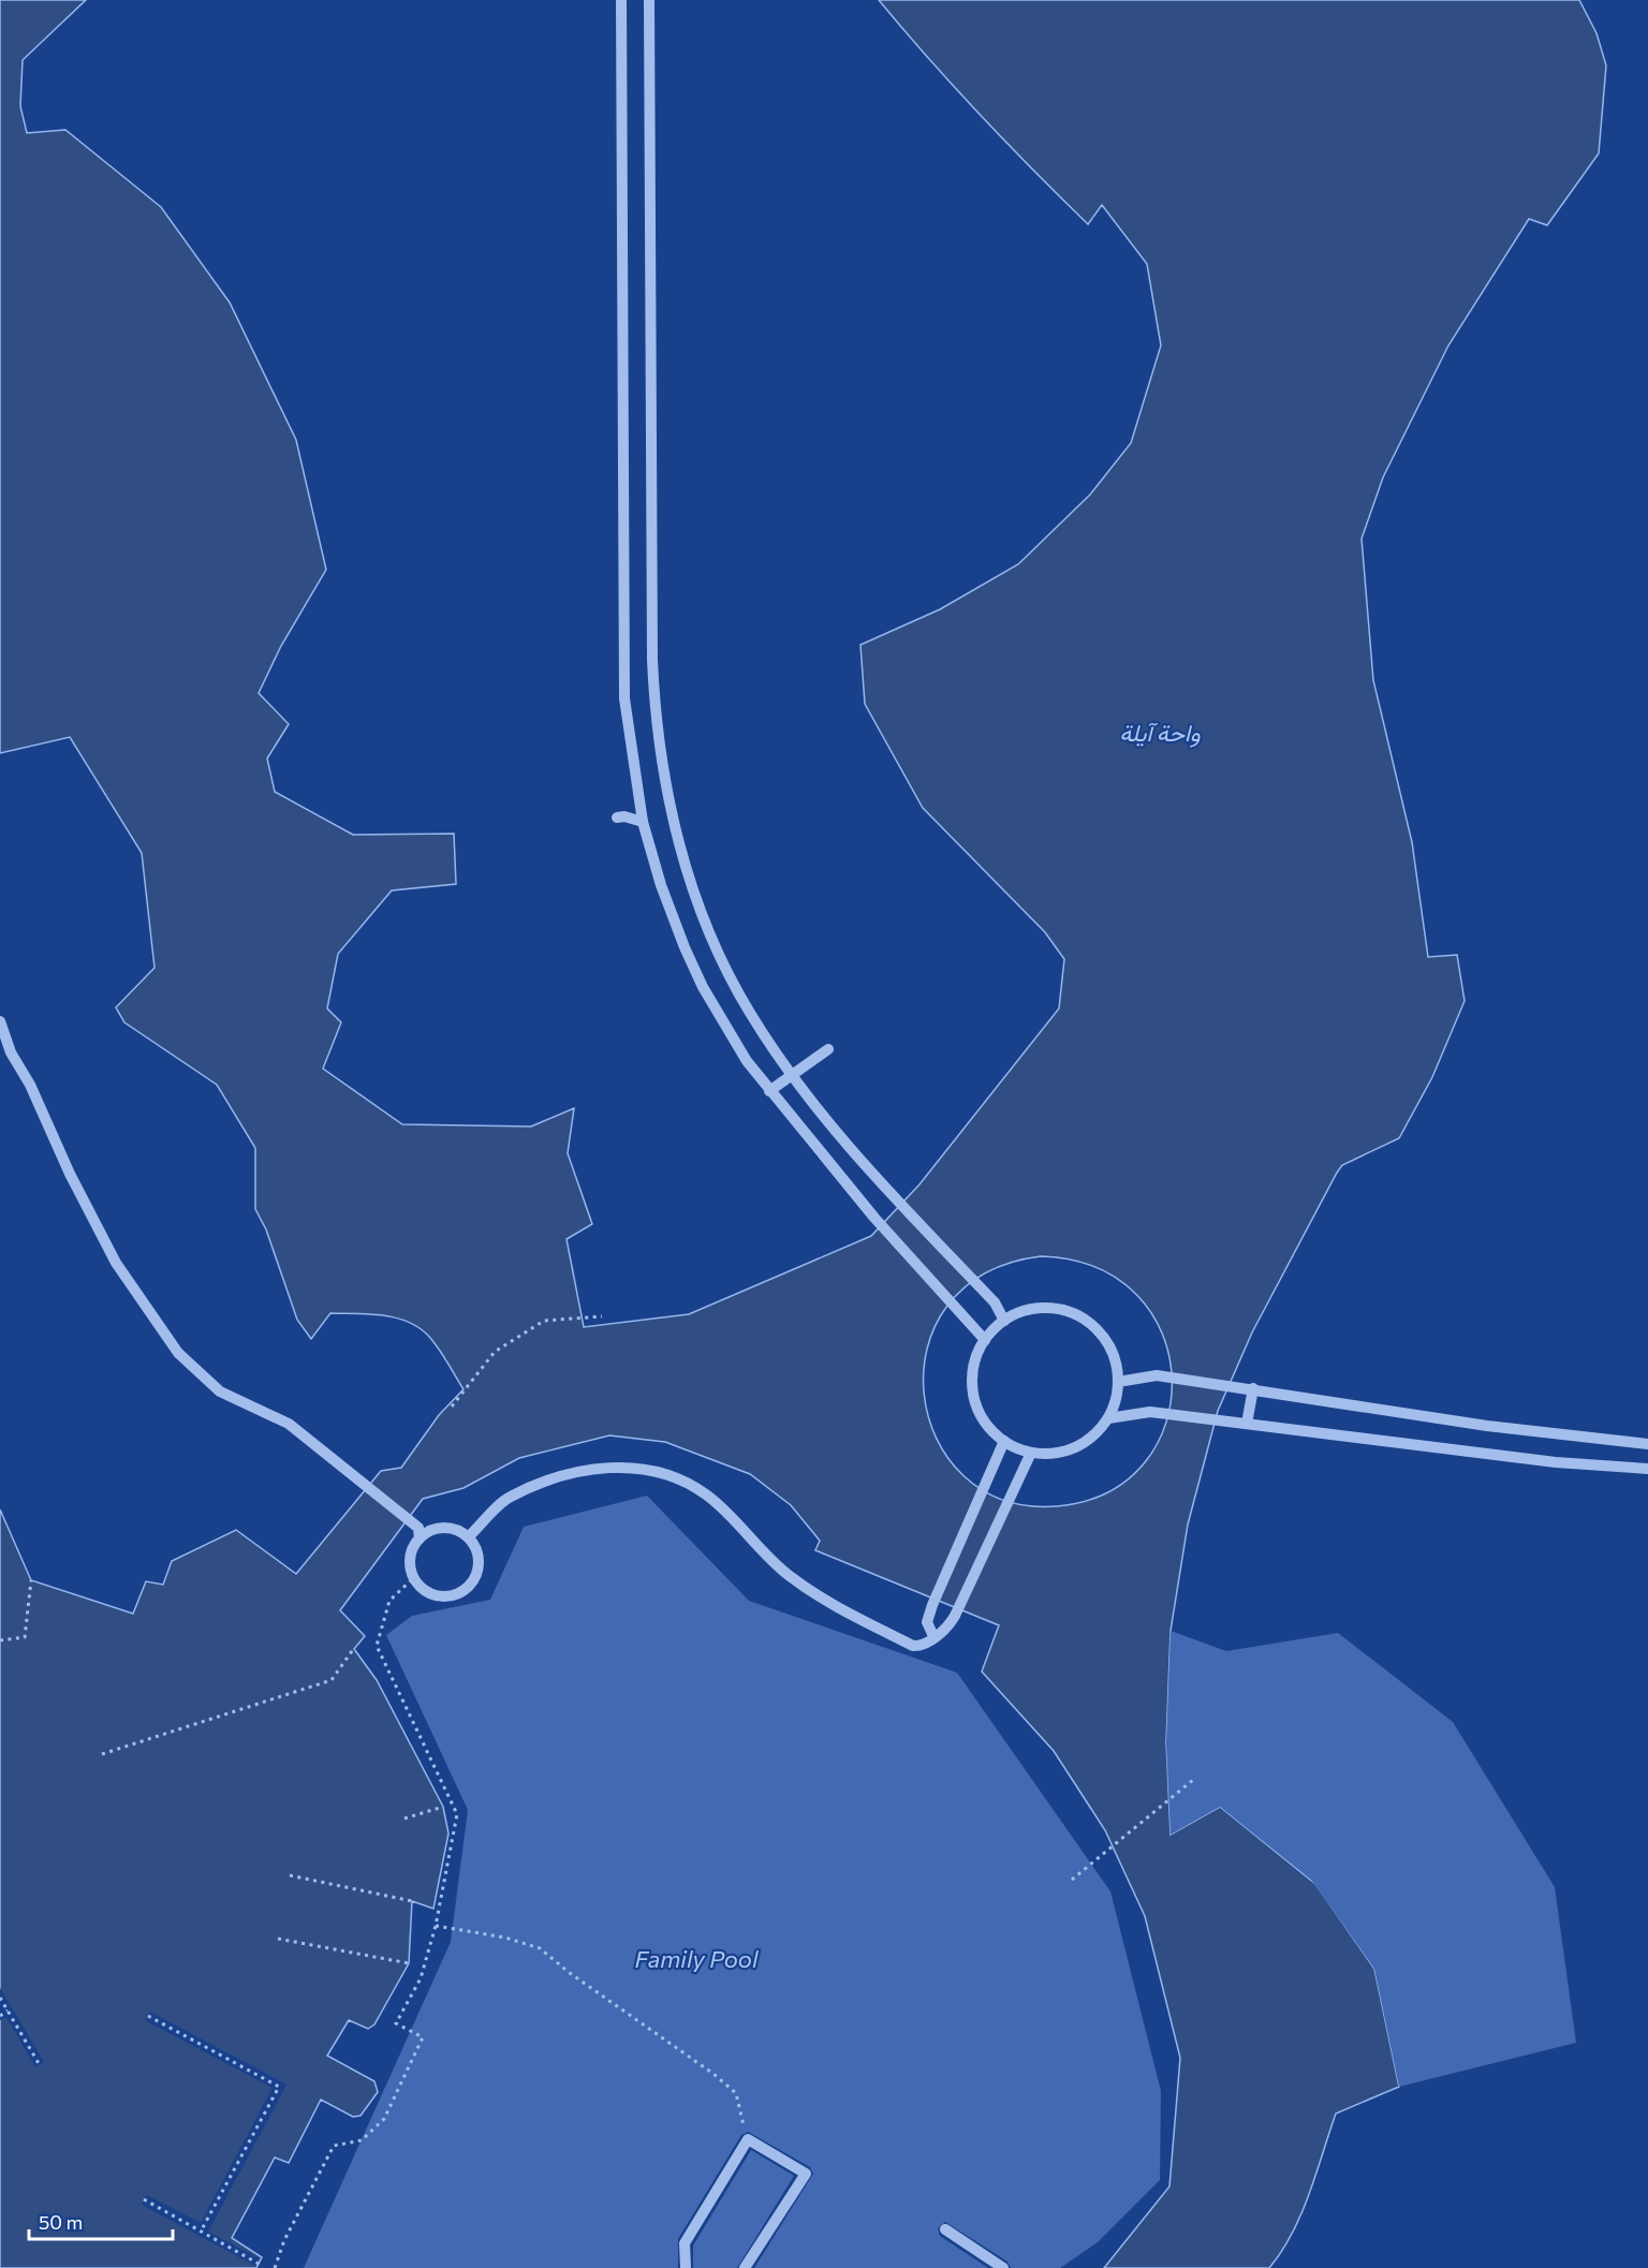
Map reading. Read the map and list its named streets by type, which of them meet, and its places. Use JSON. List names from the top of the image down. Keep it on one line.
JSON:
{"water":["واحة آيلة","Family Pool"],"scale_bar":"50 m"}
